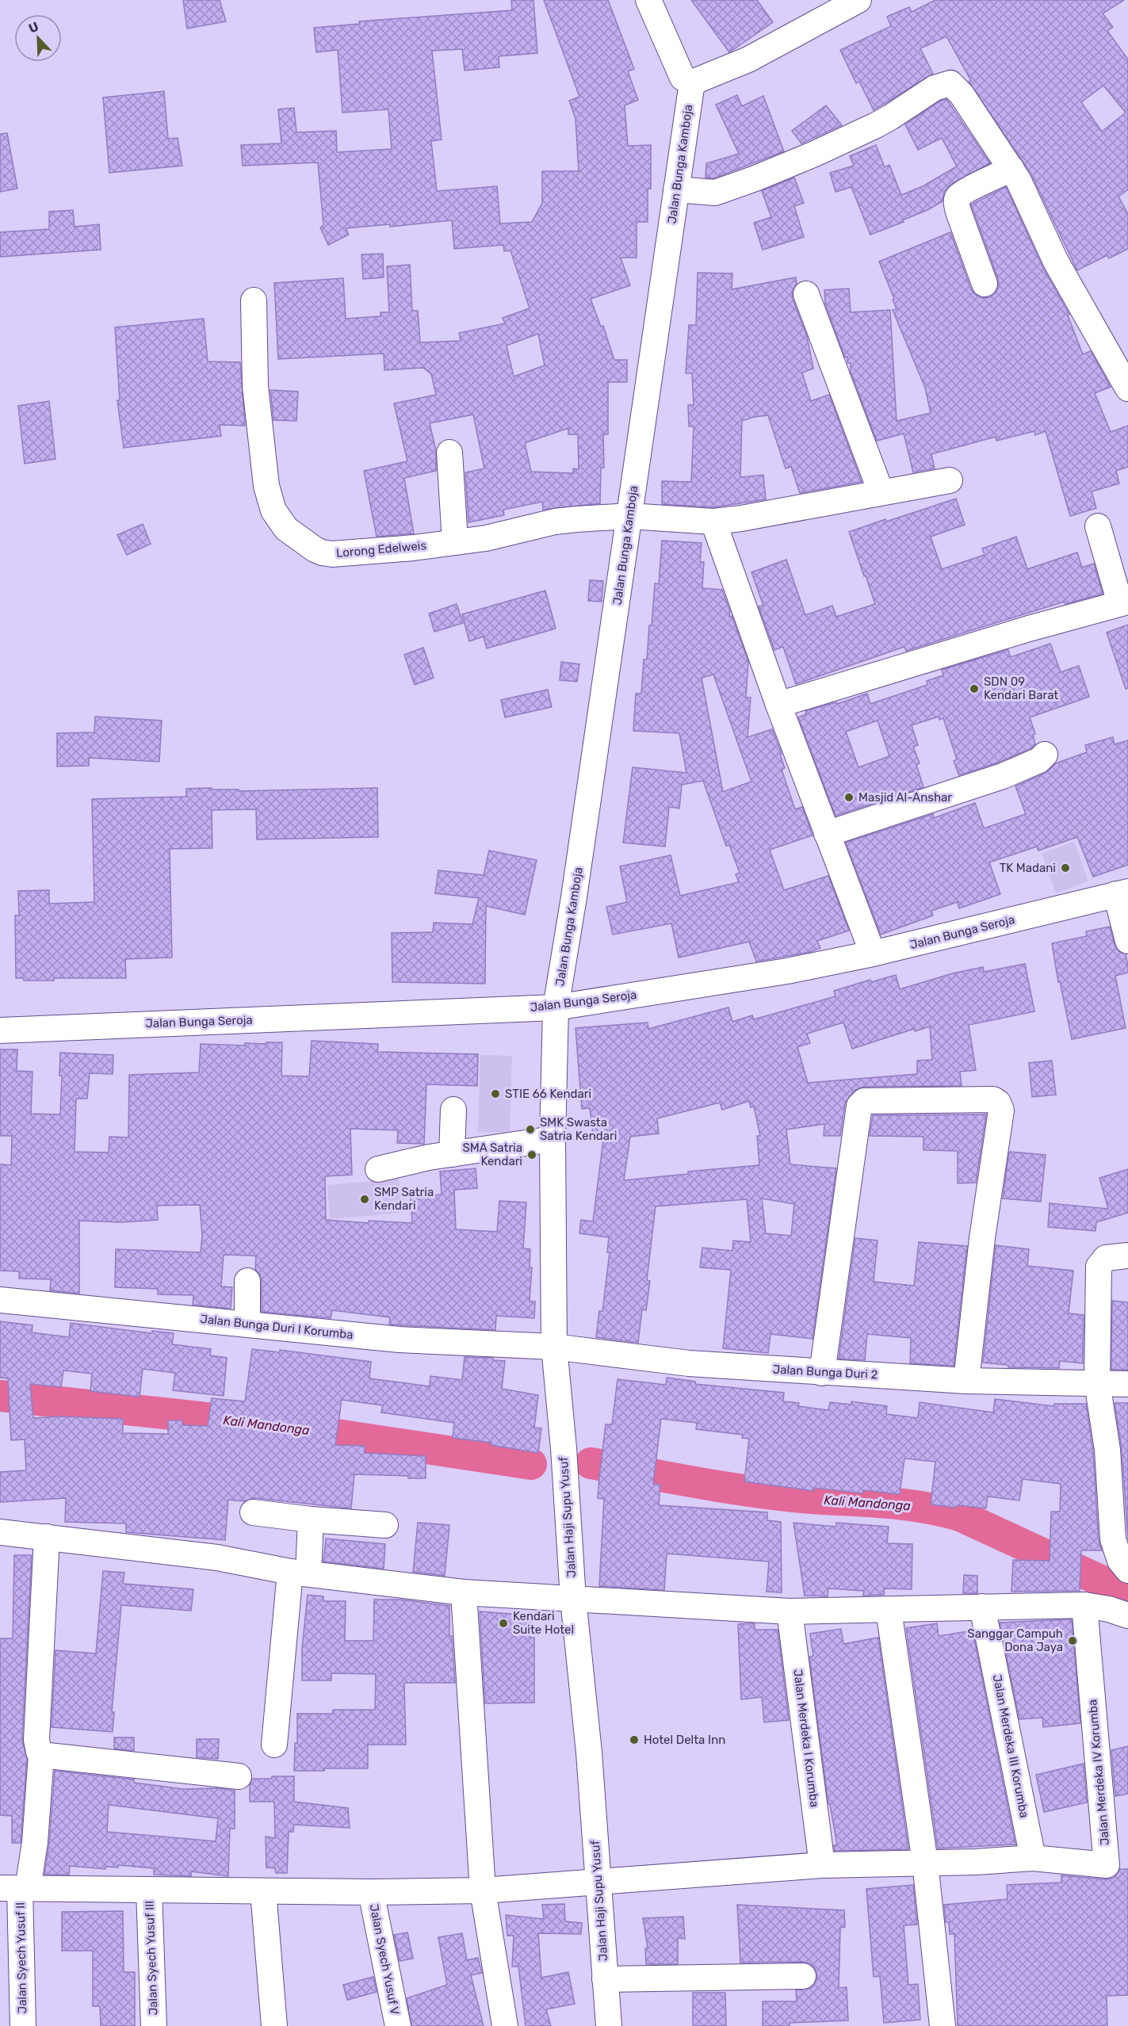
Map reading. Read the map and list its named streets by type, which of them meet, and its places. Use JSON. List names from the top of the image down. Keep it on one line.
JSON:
{"streets":{"street":["Jalan Bunga Kamboja","Lorong Edelweis","Jalan Bunga Seroja","Jalan Bunga Duri I Korumba","Jalan Bunga Duri 2","Jalan Haji Supu Yusuf","Jalan Merdeka I Korumba","Jalan Merdeka III Korumba","Jalan Merdeka IV Korumba","Jalan Syech Yusuf II","Jalan Syech Yusuf III","Jalan Syech Yusuf V"]},"crossings":[["Jalan Bunga Kamboja","Lorong Edelweis"],["Jalan Bunga Kamboja","Jalan Bunga Seroja"],["Jalan Bunga Kamboja","Jalan Haji Supu Yusuf"],["Jalan Bunga Seroja","Jalan Haji Supu Yusuf"],["Jalan Bunga Duri I Korumba","Jalan Bunga Duri 2"],["Jalan Bunga Duri I Korumba","Jalan Haji Supu Yusuf"],["Jalan Bunga Duri 2","Jalan Haji Supu Yusuf"],["Jalan Merdeka III Korumba","Jalan Merdeka IV Korumba"]],"water":["Kali Mandonga"],"places":["SDN 09 Kendari Barat","Masjid Al-Anshar","TK Madani","STIE 66 Kendari","SMK Swasta Satria Kendari","SMA Satria Kendari","SMP Satria Kendari","Kendari Suite Hotel","Sanggar Campuh Dona Jaya","Hotel Delta Inn"],"north":"top left"}
